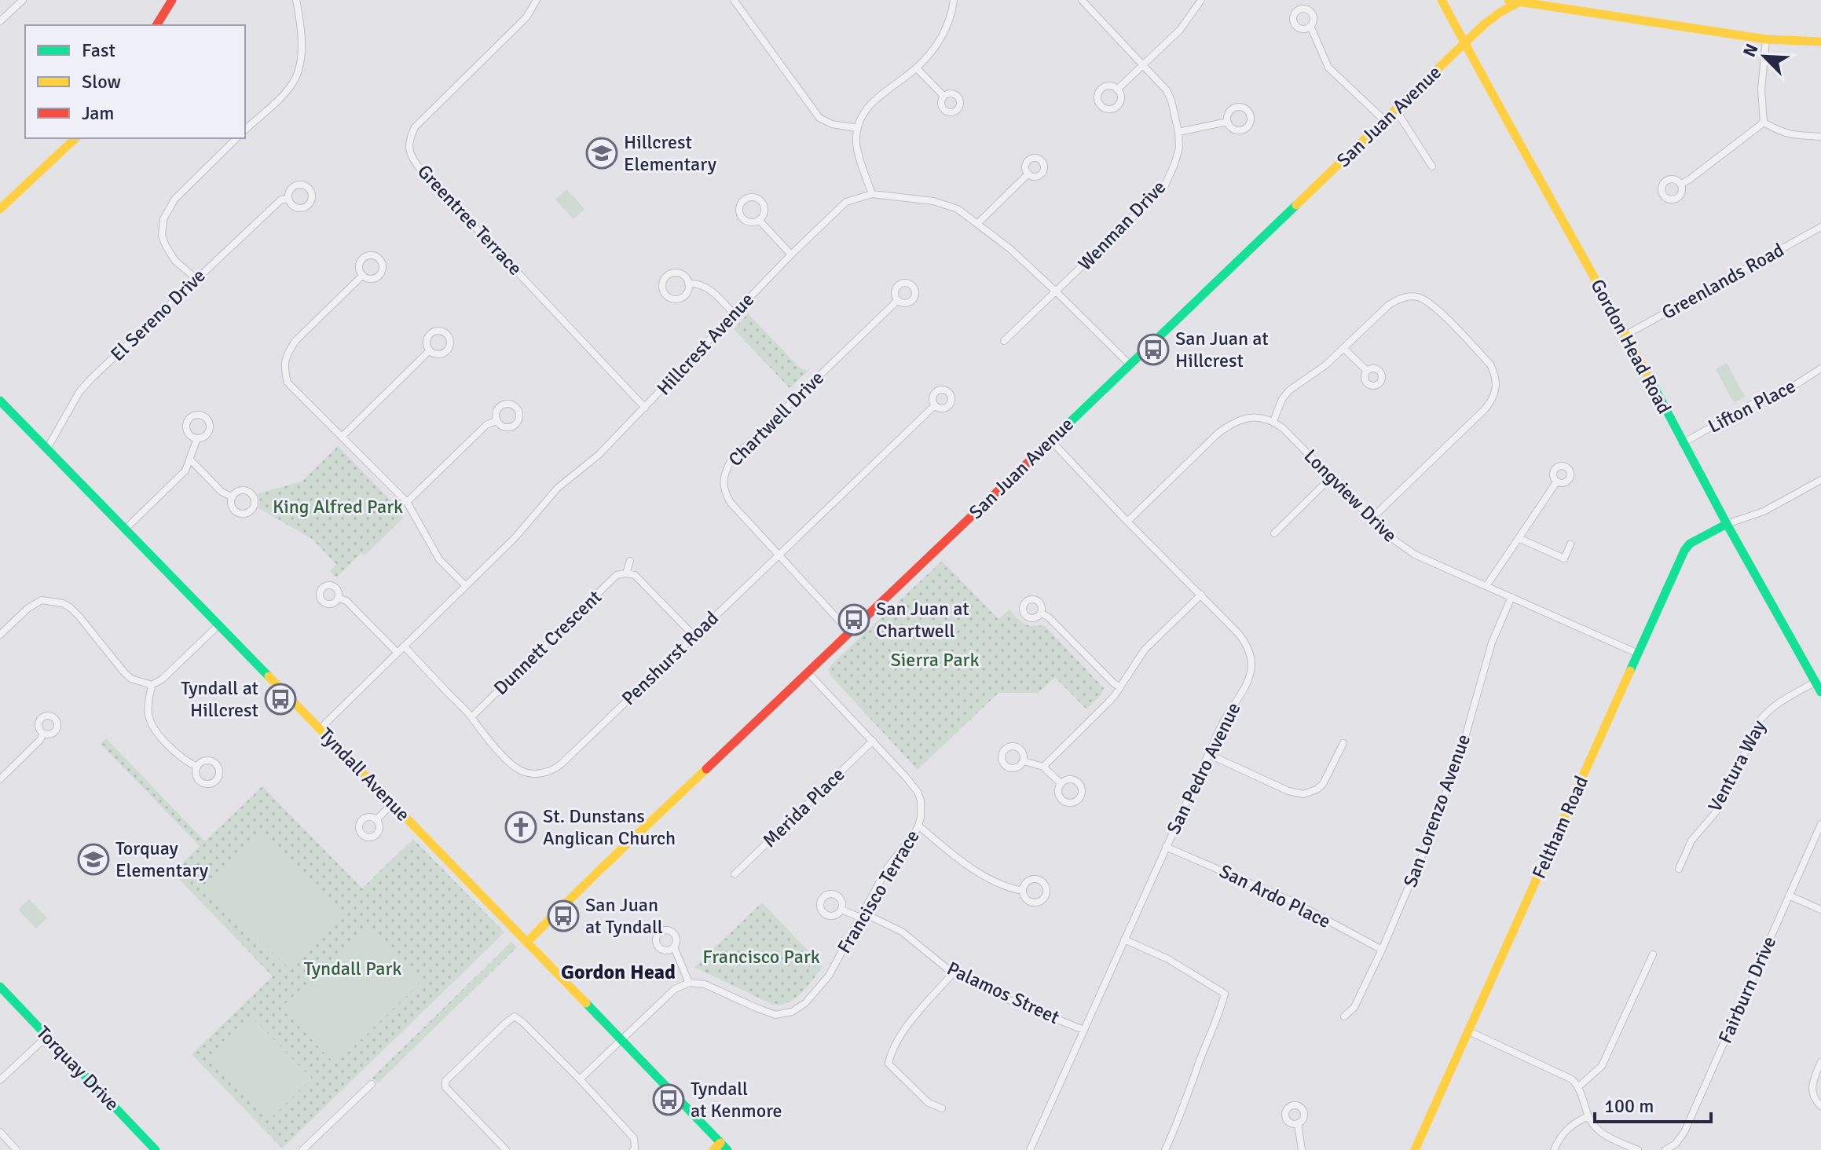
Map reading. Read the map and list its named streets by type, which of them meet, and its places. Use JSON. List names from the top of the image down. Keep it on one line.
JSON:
{"streets":{"street":["San Juan Avenue","Greentree Terrace","Wenman Drive","Greenlands Road","El Sereno Drive","Hillcrest Avenue","Gordon Head Road","Lifton Place","Chartwell Drive","Longview Drive","Dunnett Crescent","Penshurst Road","Ventura Way","San Pedro Avenue","Tyndall Avenue","Merida Place","San Lorenzo Avenue","Feltham Road","Francisco Terrace","San Ardo Place","Fairburn Drive","Palamos Street","Torquay Drive"]},"crossings":[["San Juan Avenue","Hillcrest Avenue"],["San Juan Avenue","Gordon Head Road"],["San Juan Avenue","Chartwell Drive"],["San Juan Avenue","San Pedro Avenue"],["San Juan Avenue","Tyndall Avenue"],["San Juan Avenue","Francisco Terrace"],["Greentree Terrace","Hillcrest Avenue"],["Wenman Drive","Hillcrest Avenue"],["Greenlands Road","Gordon Head Road"],["El Sereno Drive","Tyndall Avenue"],["Hillcrest Avenue","Penshurst Road"],["Hillcrest Avenue","Tyndall Avenue"],["Gordon Head Road","Lifton Place"],["Gordon Head Road","Ventura Way"],["Gordon Head Road","Feltham Road"],["Chartwell Drive","Penshurst Road"],["Longview Drive","San Lorenzo Avenue"],["Longview Drive","Feltham Road"],["Dunnett Crescent","Penshurst Road"],["San Pedro Avenue","San Ardo Place"],["San Pedro Avenue","Palamos Street"],["Merida Place","Francisco Terrace"],["San Lorenzo Avenue","San Ardo Place"],["Francisco Terrace","Palamos Street"]],"districts":["Gordon Head"],"parks":["King Alfred Park","Sierra Park","Francisco Park","Tyndall Park"],"places":{"school or university":["Hillcrest Elementary","Torquay Elementary"],"bus stop":["San Juan at Hillcrest","San Juan at Chartwell","Tyndall at Hillcrest","San Juan at Tyndall","Tyndall at Kenmore"],"church":["St. Dunstans Anglican Church"]},"legend":["Fast","Slow","Jam"],"scale_bar":"100 m","north":"top left"}
